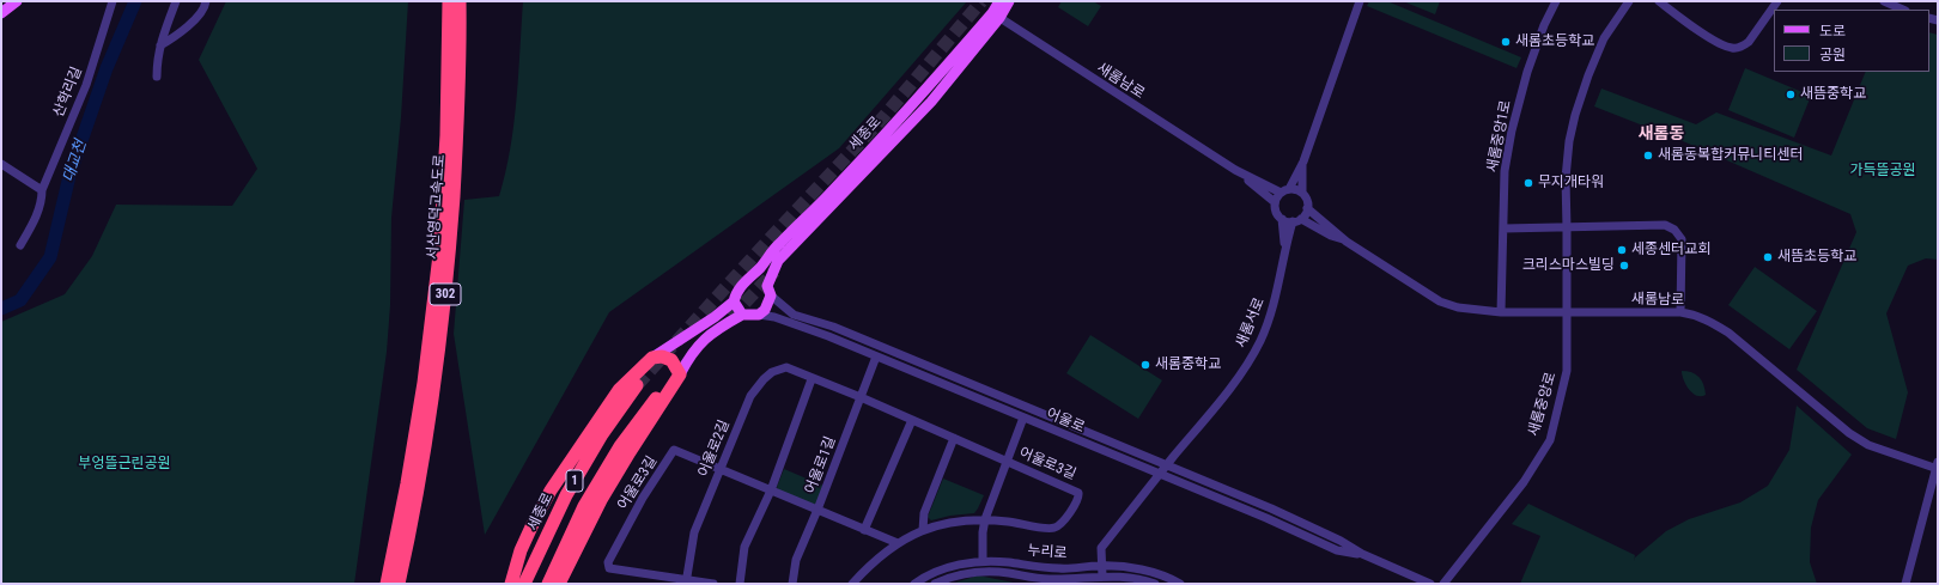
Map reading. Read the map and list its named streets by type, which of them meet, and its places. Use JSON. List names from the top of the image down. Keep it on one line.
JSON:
{"streets":{"highway":["세종로","서산영덕고속도로","302","1"],"street":["새롬남로","산학리길","새롬중앙1로","새롬서로","새롬중앙로","어울로","어울로2길","어울로3길","어울로1길","누리로"]},"crossings":[["새롬남로","세종로"],["새롬남로","새롬중앙1로"],["새롬남로","새롬중앙로"],["세종로","어울로"],["새롬서로","어울로"],["새롬서로","누리로"],["어울로","어울로1길"],["어울로2길","어울로3길"],["어울로2길","어울로1길"],["어울로3길","어울로1길"]],"districts":["새롬동"],"water":["대교천"],"parks":["가득뜰공원","부엉뜰근린공원"],"places":["새롬초등학교","새뜸중학교","새롬동복합커뮤니티센터","무지개타워","세종센터교회","새뜸초등학교","크리스마스빌딩","새롬중학교"],"legend":["도로","공원"]}
